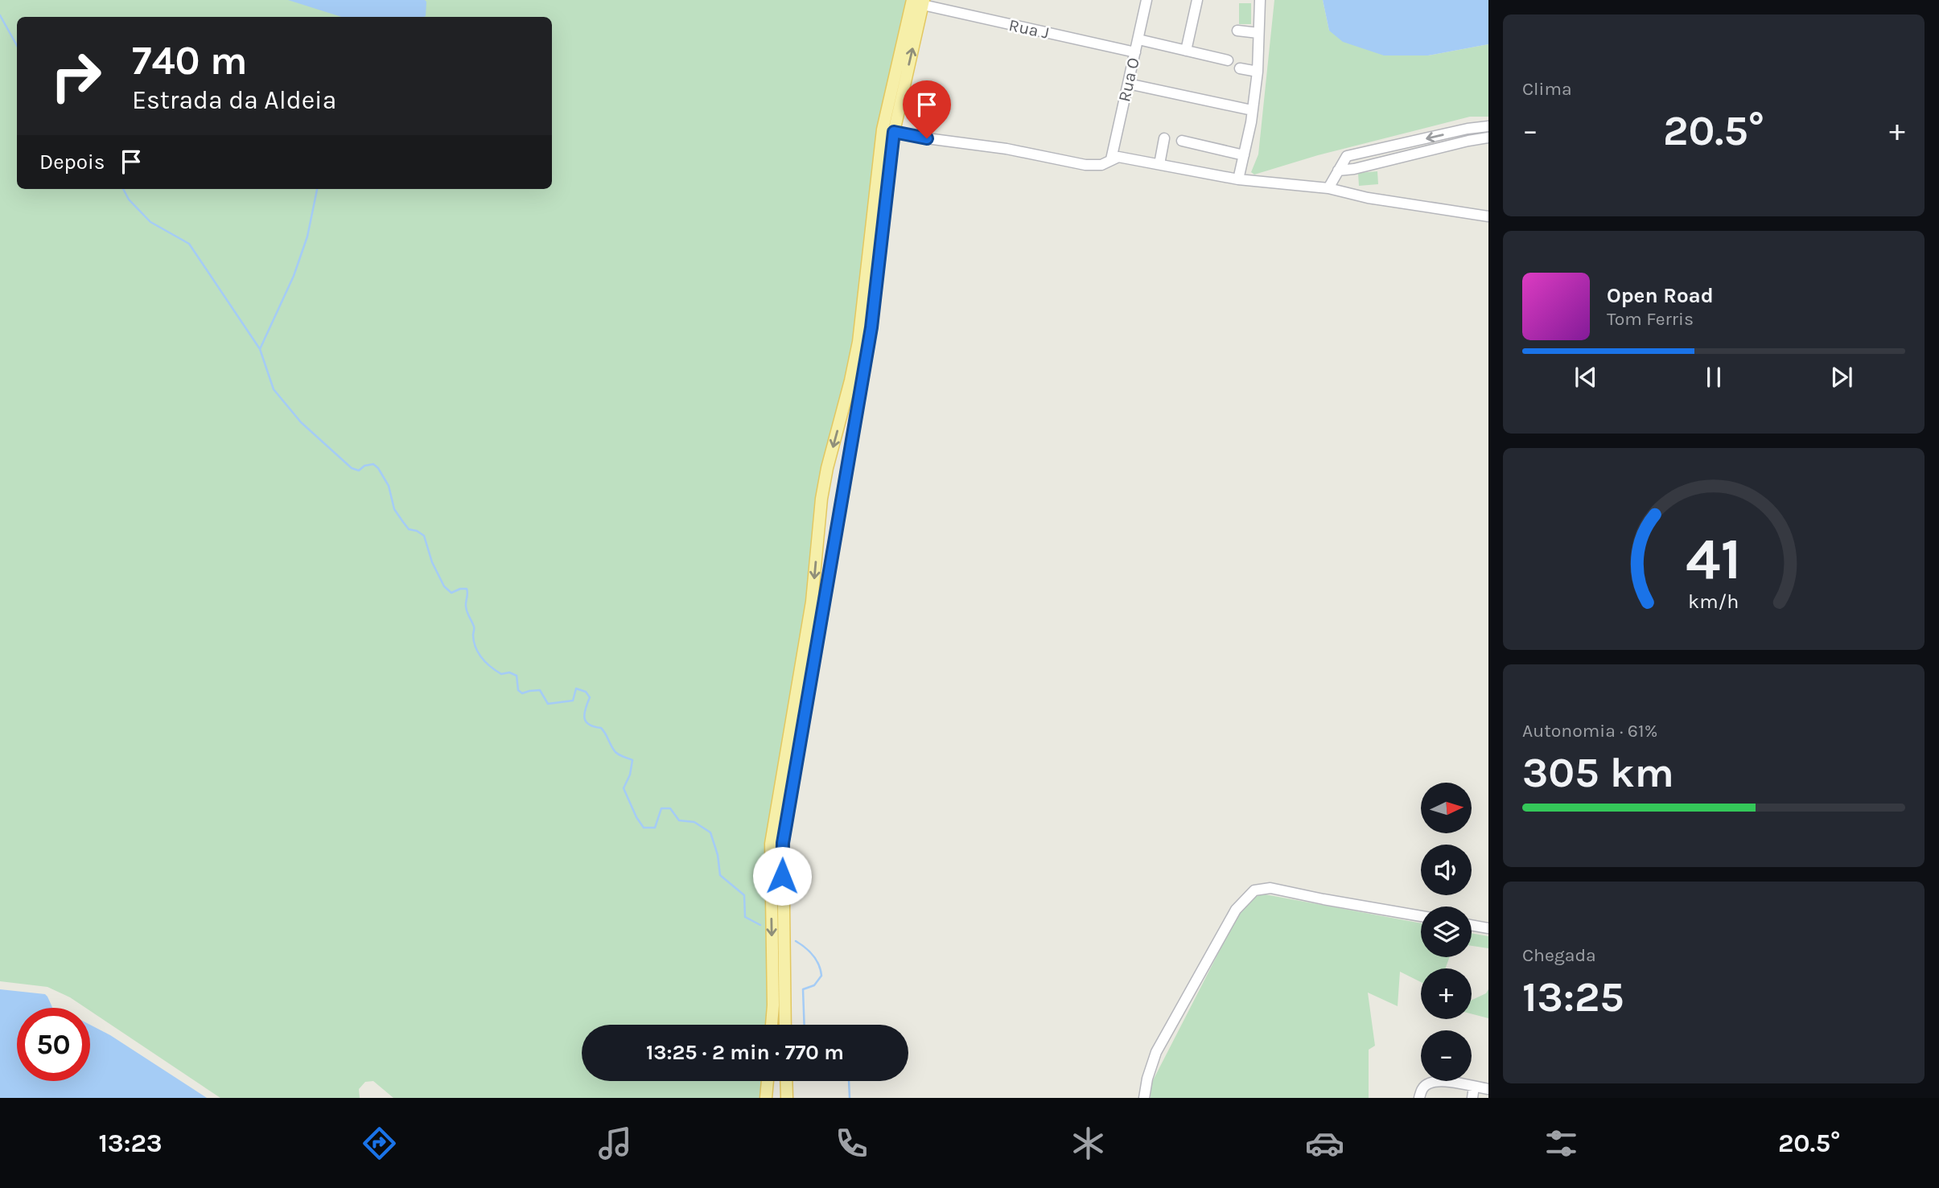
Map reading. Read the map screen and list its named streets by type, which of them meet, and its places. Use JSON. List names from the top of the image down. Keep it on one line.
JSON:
{"streets":{"street":["Rua J","Rua O"]},"crossings":[["Rua J","Rua O"]],"north":"right","page":{"tile":["Clima",["Autonomia · 61%","305 km"],["Chegada","13:25"]],"turn":["740 m","Estrada da Aldeia"],"heat":["−","20.5°","+"],"then":"Depois","song":["Open Road","Tom Ferris"],"map_buttons":["+","−"],"limit":"50","trip":"13:25 · 2 min · 770 m","tabs":["13:23","20.5°"],"gauge":["41","km/h"]}}
